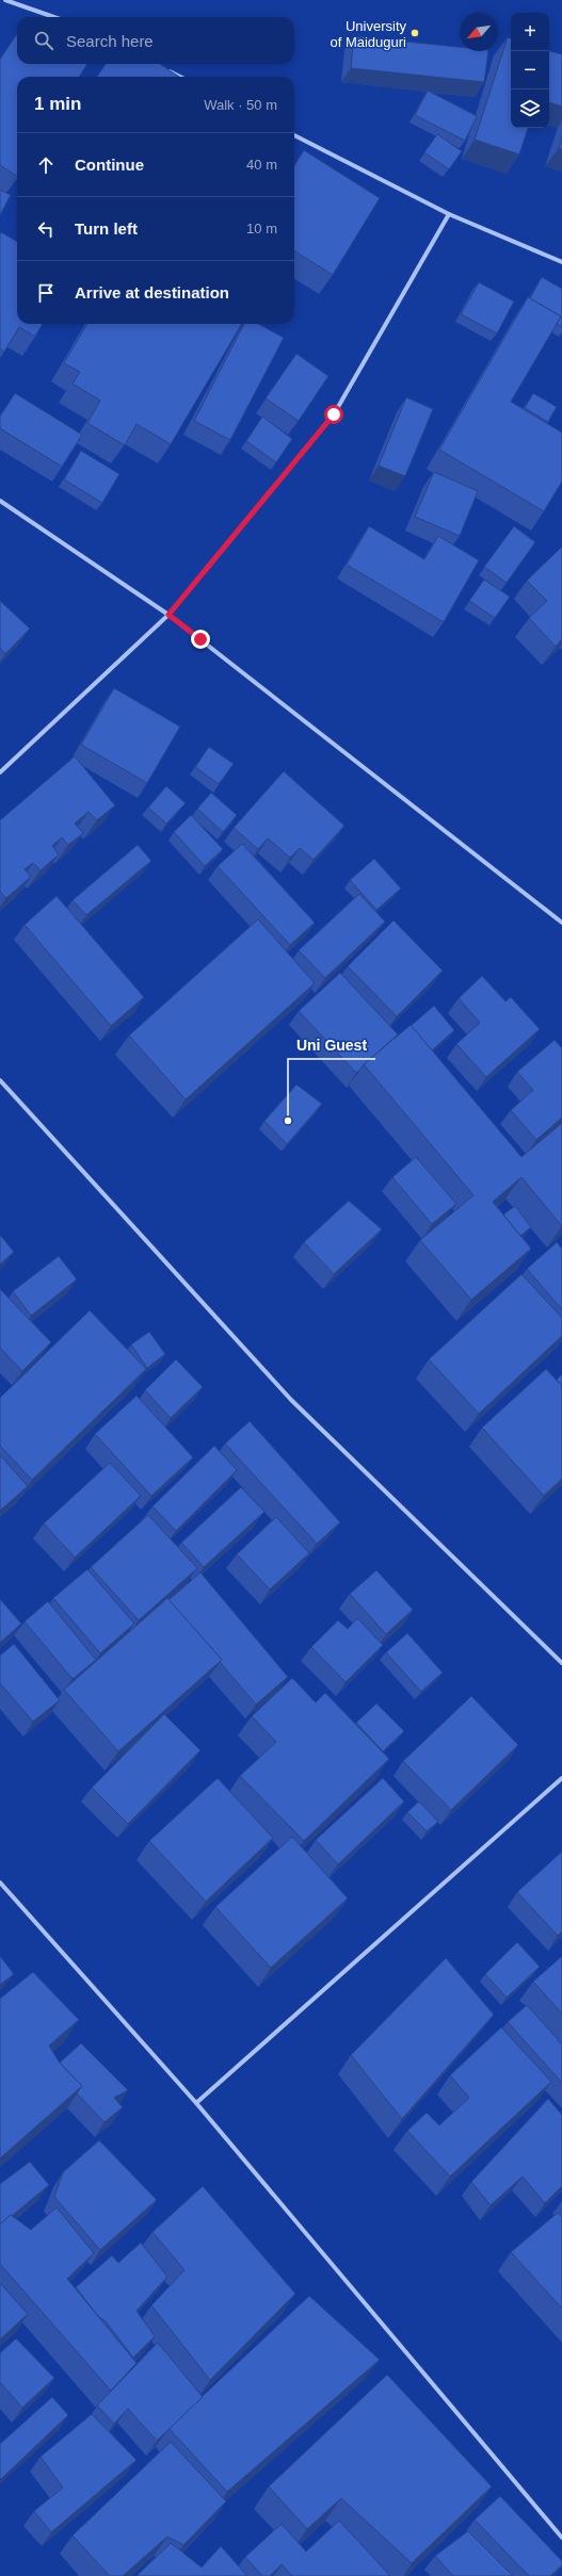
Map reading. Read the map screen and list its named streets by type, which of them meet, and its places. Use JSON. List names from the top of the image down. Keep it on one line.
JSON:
{"places":["University of Maiduguri","Uni Guest"],"north":"bottom left","page":{"map_buttons":["+","−"],"search":"Search here","heading":["1 min","Walk · 50 m"],"list":[["Continue","40 m"],["Turn left","10 m"],"Arrive at destination"]}}
